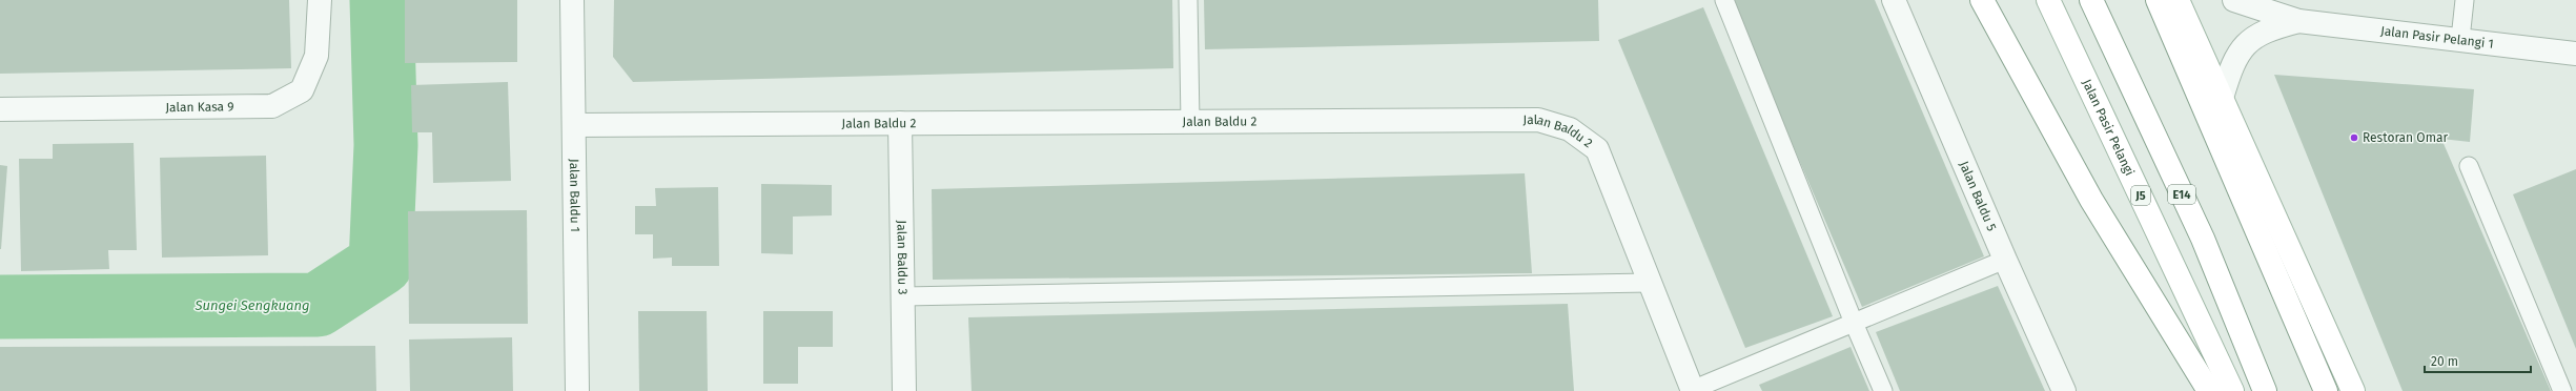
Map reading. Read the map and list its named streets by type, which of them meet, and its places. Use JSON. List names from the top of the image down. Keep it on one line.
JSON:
{"streets":{"main road":["Jalan Pasir Pelangi","E14","J5"],"street":["Jalan Pasir Pelangi 1","Jalan Kasa 9","Jalan Baldu 2","Jalan Baldu 1","Jalan Baldu 5","Jalan Baldu 3"]},"crossings":[["Jalan Baldu 2","Jalan Baldu 1"],["Jalan Baldu 2","Jalan Baldu 3"]],"water":["Sungei Sengkuang"],"places":["Restoran Omar"],"scale_bar":"20 m"}
